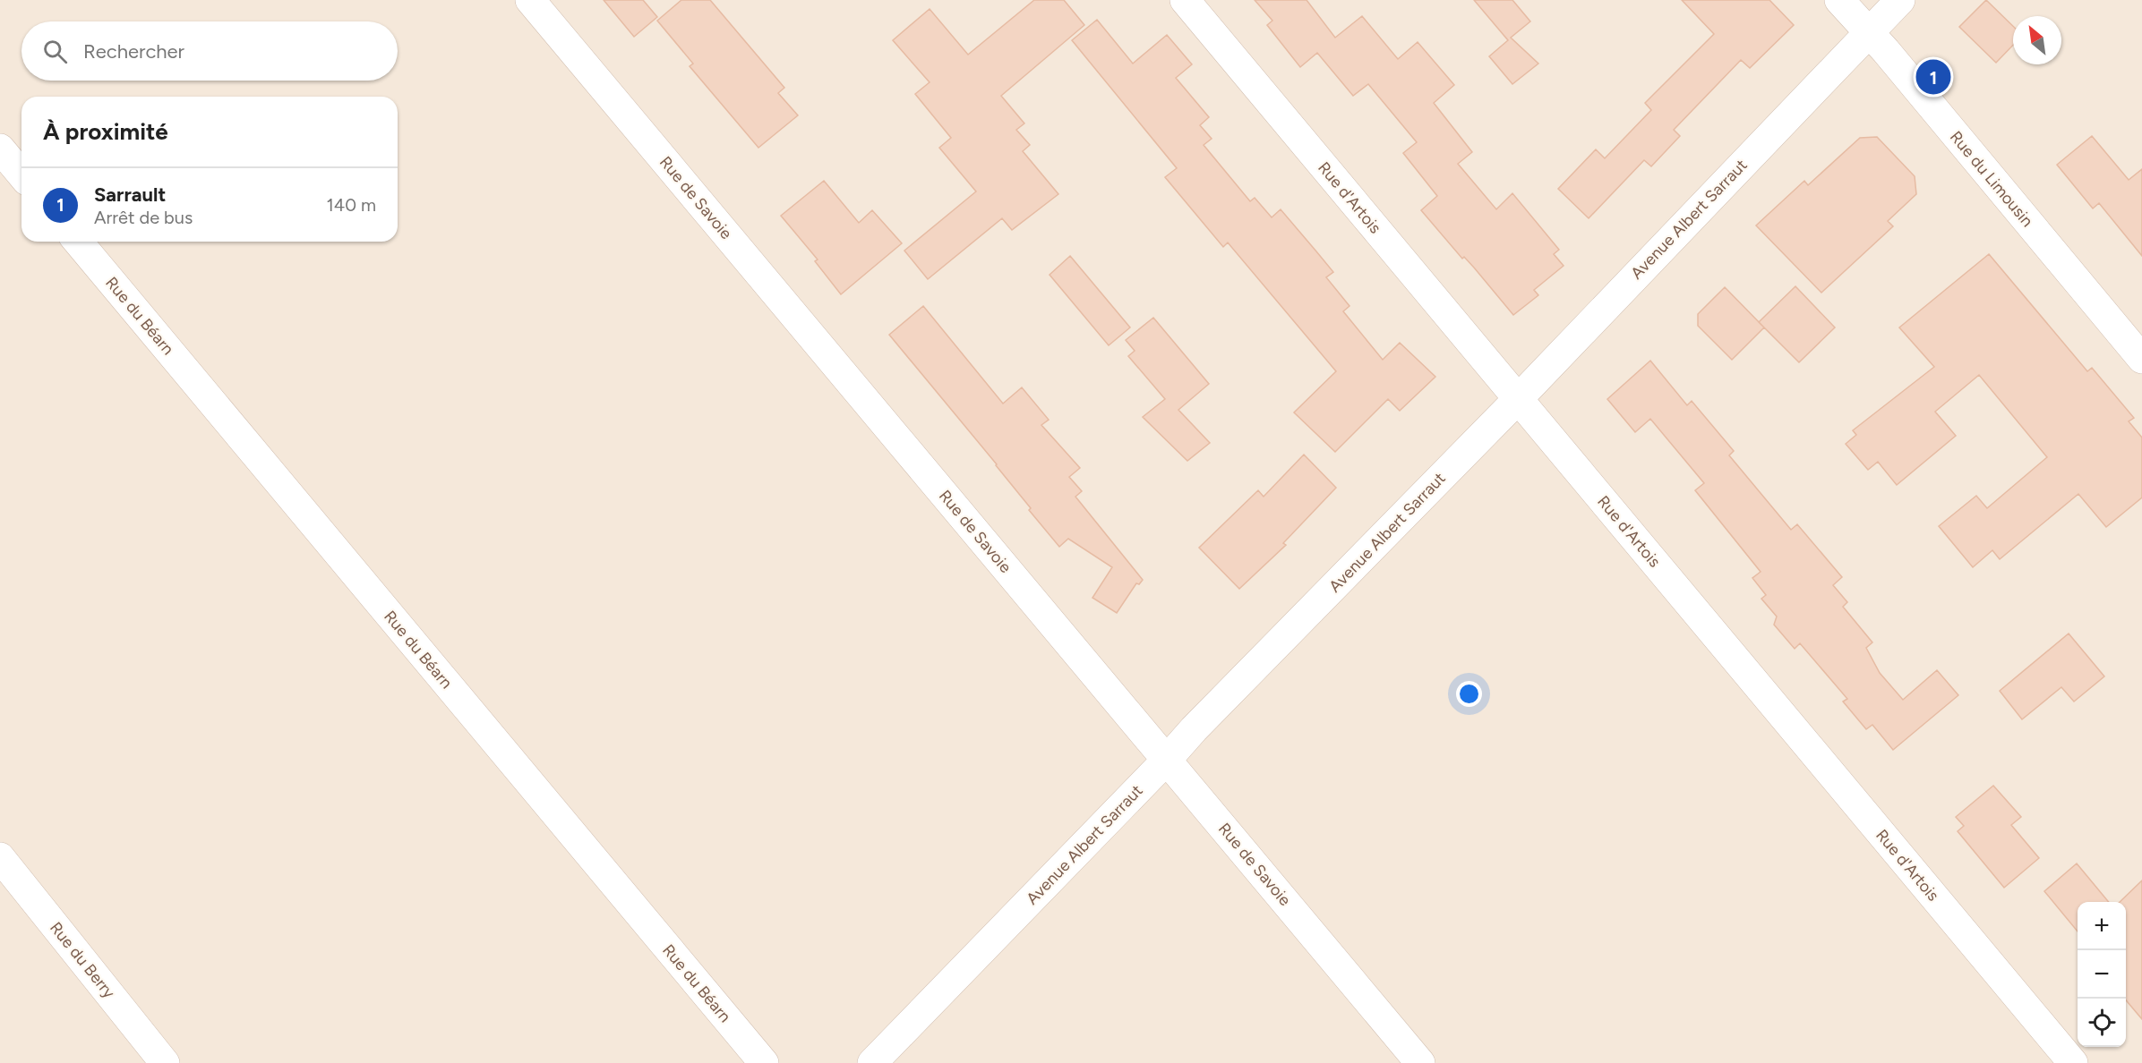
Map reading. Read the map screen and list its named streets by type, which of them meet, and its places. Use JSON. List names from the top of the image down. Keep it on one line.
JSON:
{"streets":{"street":["Rue du Limousin","Rue de Savoie","Rue d'Artois","Avenue Albert Sarraut","Rue du Béarn","Rue du Berry"]},"crossings":[["Rue du Limousin","Avenue Albert Sarraut"],["Rue de Savoie","Avenue Albert Sarraut"],["Rue d'Artois","Avenue Albert Sarraut"]],"north":"top left","page":{"search":"Rechercher","pins":"1","heading":"À proximité","list":[{"mark":"1","name":"Sarrault","note":"Arrêt de bus","value":"140 m"}],"map_buttons":["+","−"]}}
